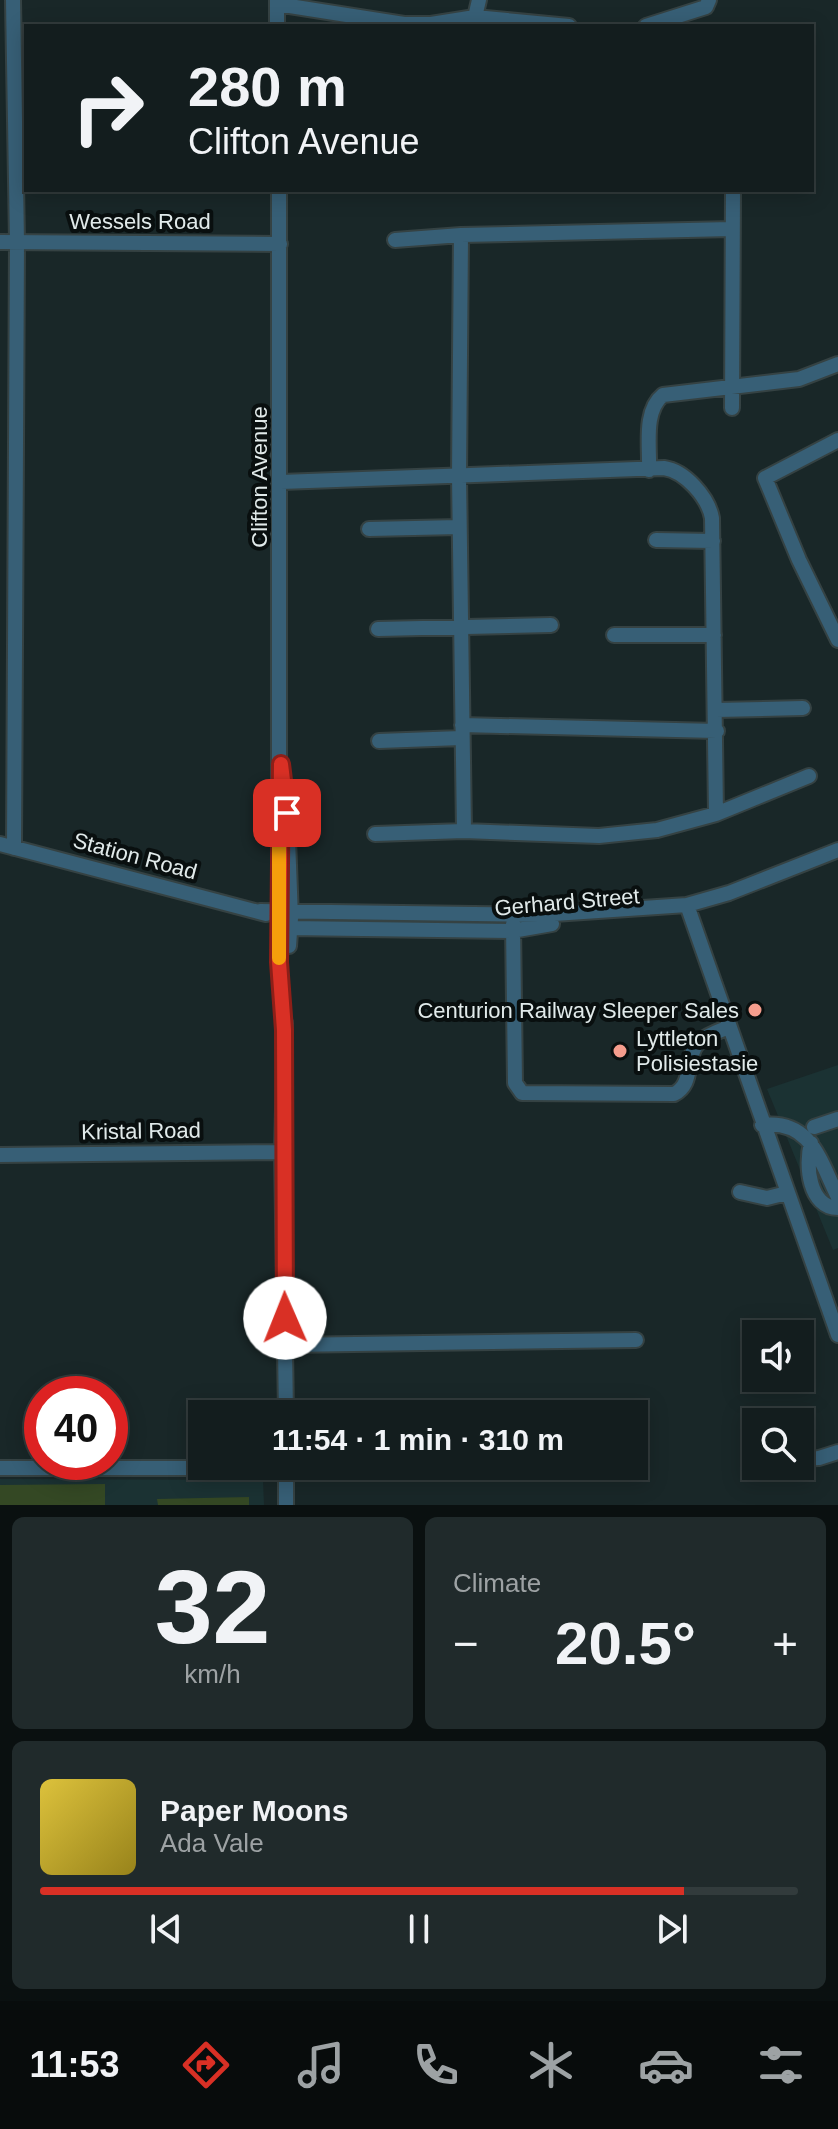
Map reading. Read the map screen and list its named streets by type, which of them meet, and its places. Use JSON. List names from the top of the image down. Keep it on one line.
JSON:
{"streets":{"street":["Wessels Road","Clifton Avenue","Station Road","Gerhard Street","Kristal Road"]},"crossings":[["Wessels Road","Clifton Avenue"],["Clifton Avenue","Station Road"],["Clifton Avenue","Gerhard Street"],["Clifton Avenue","Kristal Road"],["Station Road","Gerhard Street"]],"places":["Centurion Railway Sleeper Sales","Lyttleton Polisiestasie"],"page":{"turn":["280 m","Clifton Avenue"],"limit":"40","trip":"11:54 · 1 min · 310 m","tile":[["32","km/h"],"Climate"],"heat":["−","20.5°","+"],"song":["Paper Moons","Ada Vale"],"tabs":"11:53"}}
